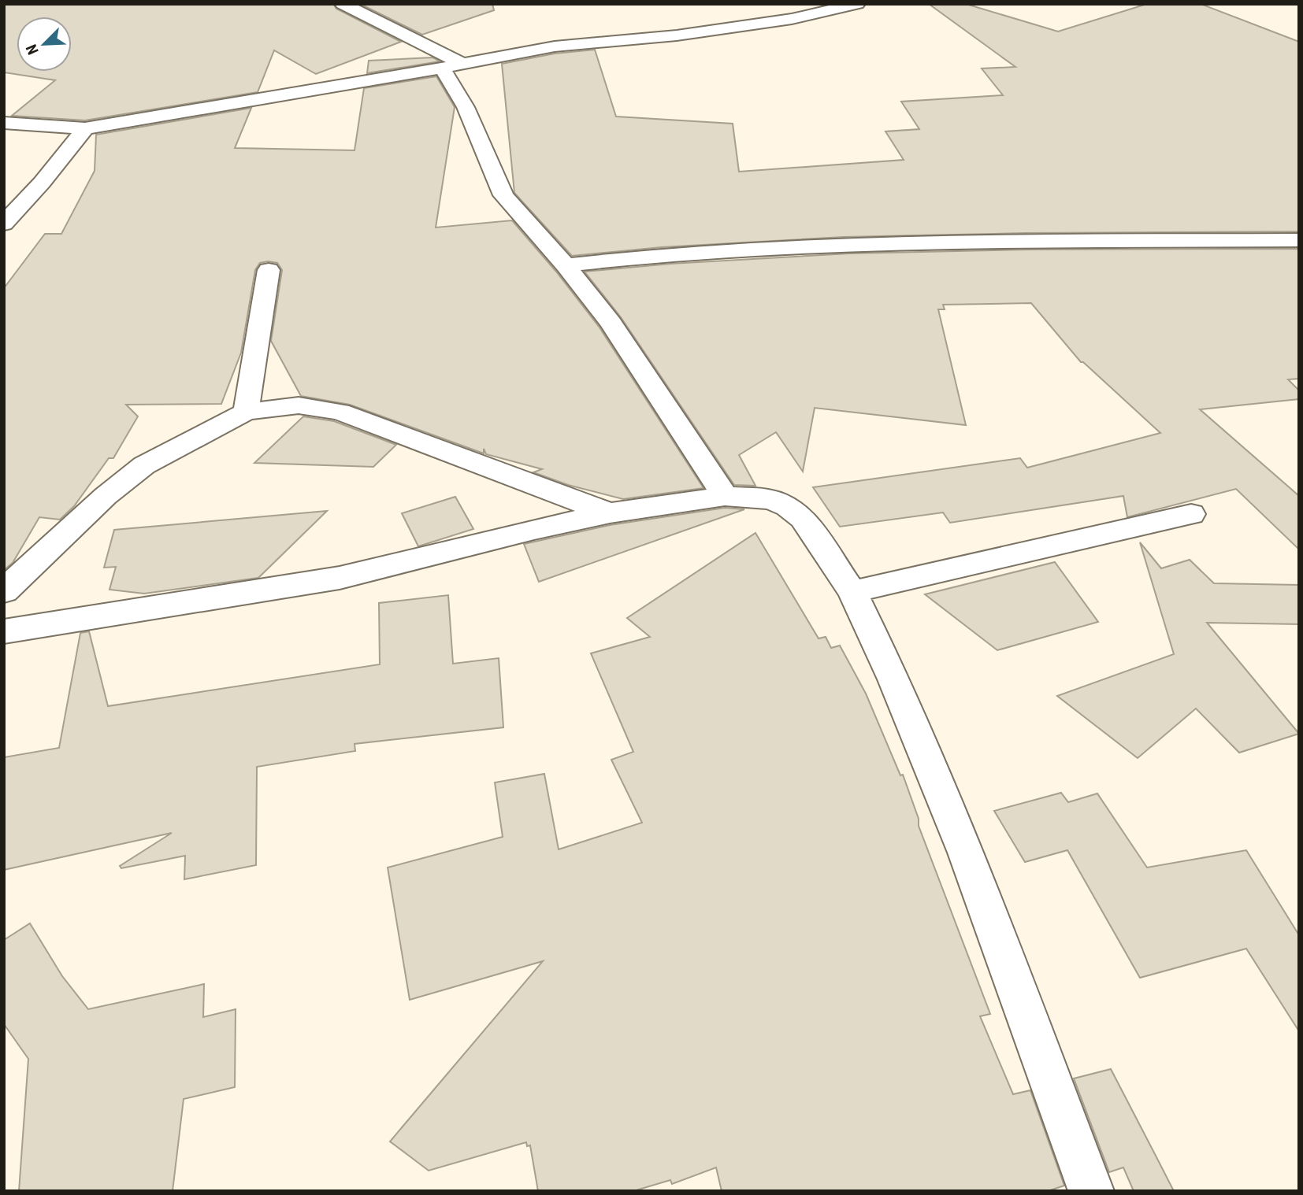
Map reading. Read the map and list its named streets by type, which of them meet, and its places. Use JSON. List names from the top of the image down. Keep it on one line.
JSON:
{"north":"bottom left"}
